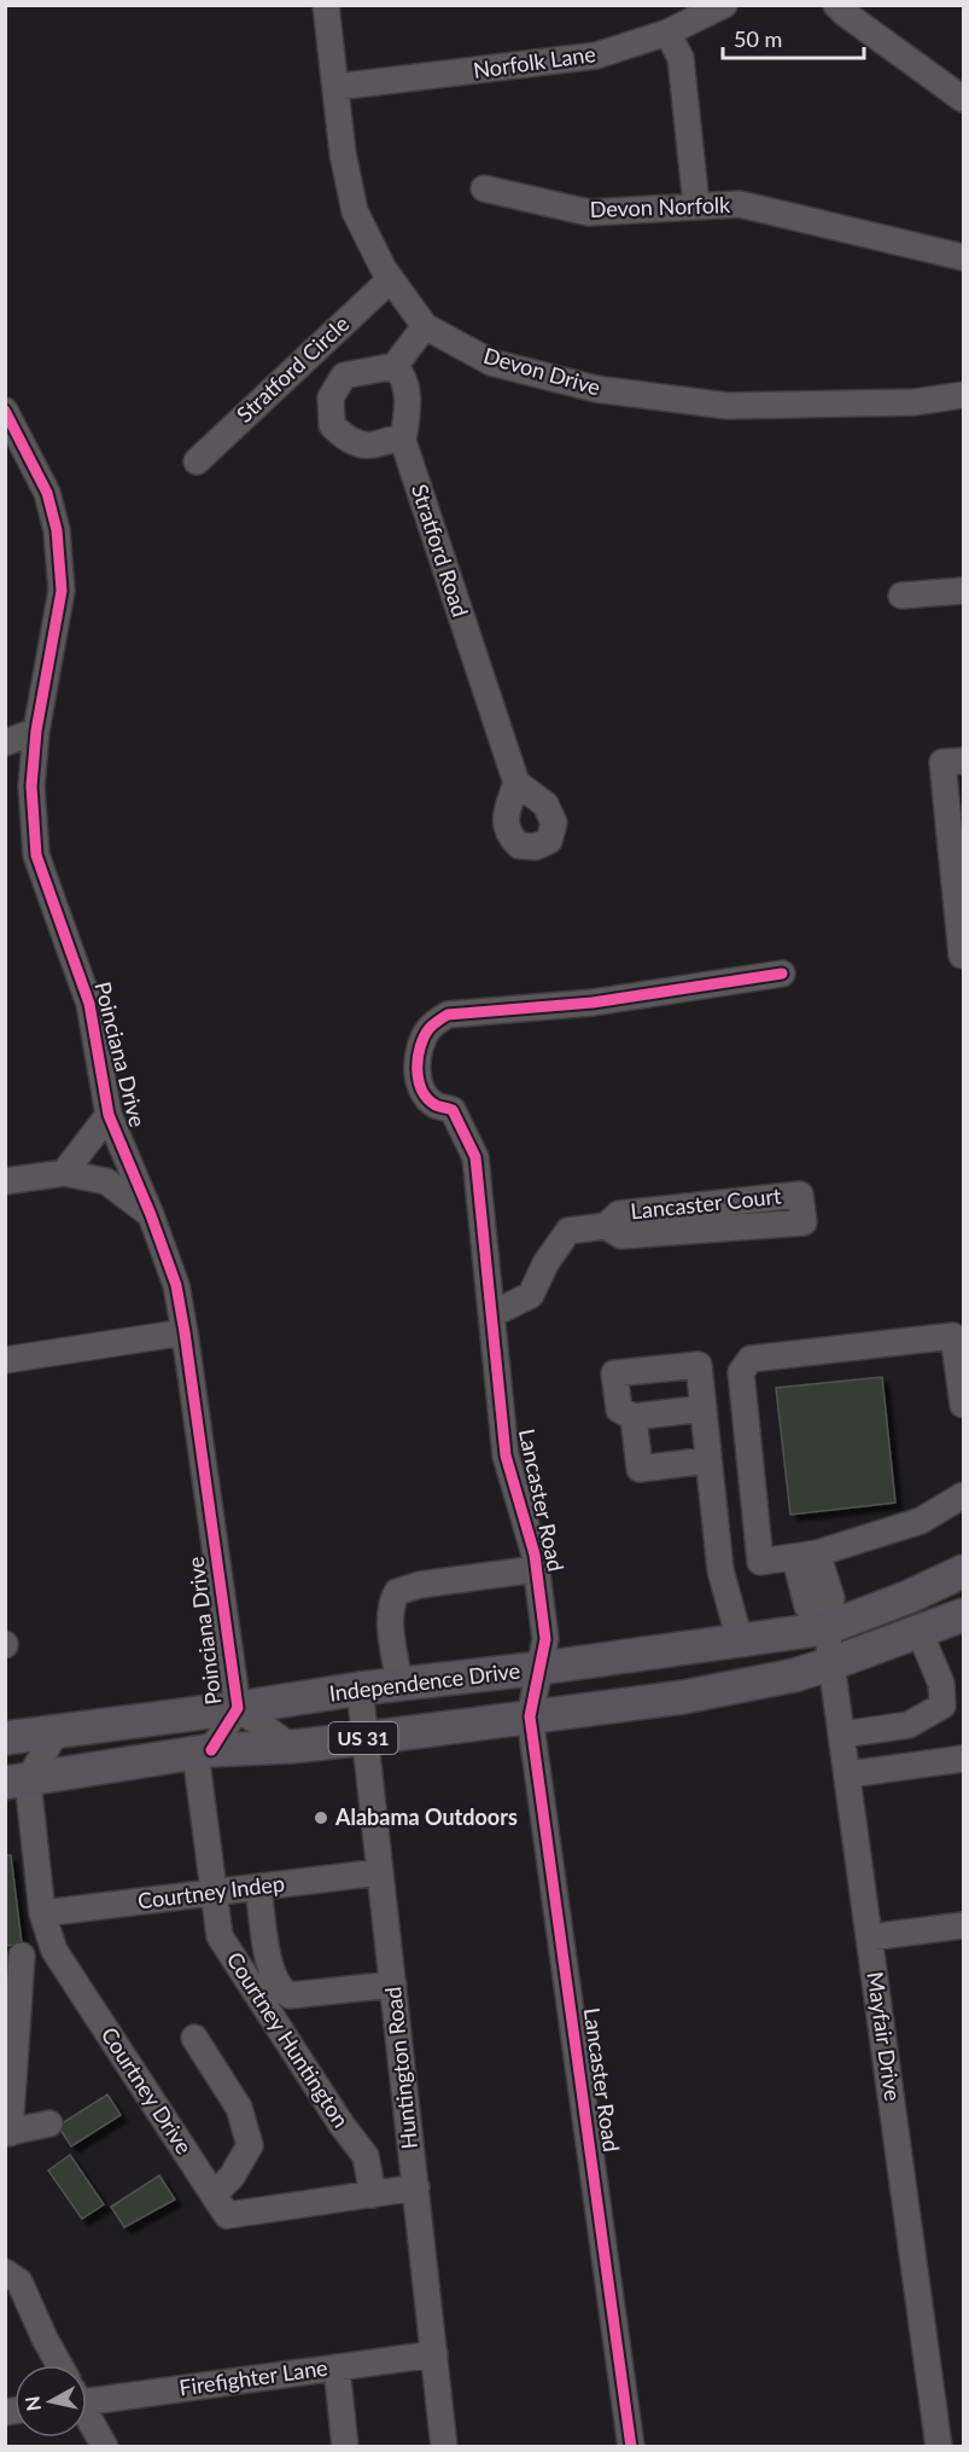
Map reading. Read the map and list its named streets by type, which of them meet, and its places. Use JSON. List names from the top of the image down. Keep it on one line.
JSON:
{"streets":{"main road":["Independence Drive","US 31"],"street":["Norfolk Lane","Devon Norfolk","Stratford Circle","Devon Drive","Stratford Road","Poinciana Drive","Lancaster Court","Lancaster Road","Courtney Indep","Mayfair Drive","Courtney Huntington","Huntington Road","Courtney Drive","Firefighter Lane"]},"crossings":[["Norfolk Lane","Devon Drive"],["Stratford Circle","Devon Drive"],["Stratford Circle","Stratford Road"],["Poinciana Drive","Independence Drive"],["Poinciana Drive","US 31"],["Poinciana Drive","Courtney Huntington"],["Lancaster Court","Lancaster Road"],["Lancaster Road","Independence Drive"],["Lancaster Road","US 31"],["Independence Drive","Mayfair Drive"],["Independence Drive","Huntington Road"],["US 31","Mayfair Drive"],["US 31","Courtney Huntington"],["US 31","Huntington Road"],["US 31","Courtney Drive"],["Courtney Indep","Courtney Huntington"],["Courtney Indep","Huntington Road"],["Courtney Indep","Courtney Drive"],["Courtney Huntington","Courtney Drive"],["Huntington Road","Courtney Drive"],["Huntington Road","Firefighter Lane"]],"places":["Alabama Outdoors"],"scale_bar":"50 m","north":"left"}
